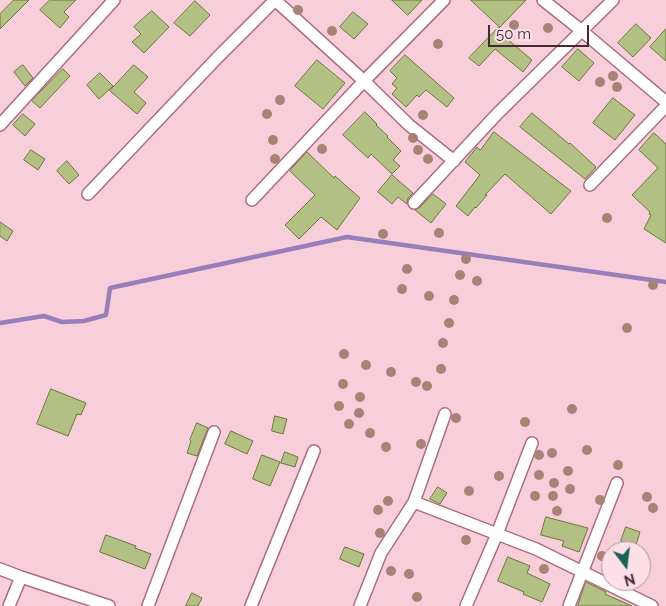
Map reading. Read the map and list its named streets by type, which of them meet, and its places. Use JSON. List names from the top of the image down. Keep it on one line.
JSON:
{"scale_bar":"50 m","north":"bottom"}
